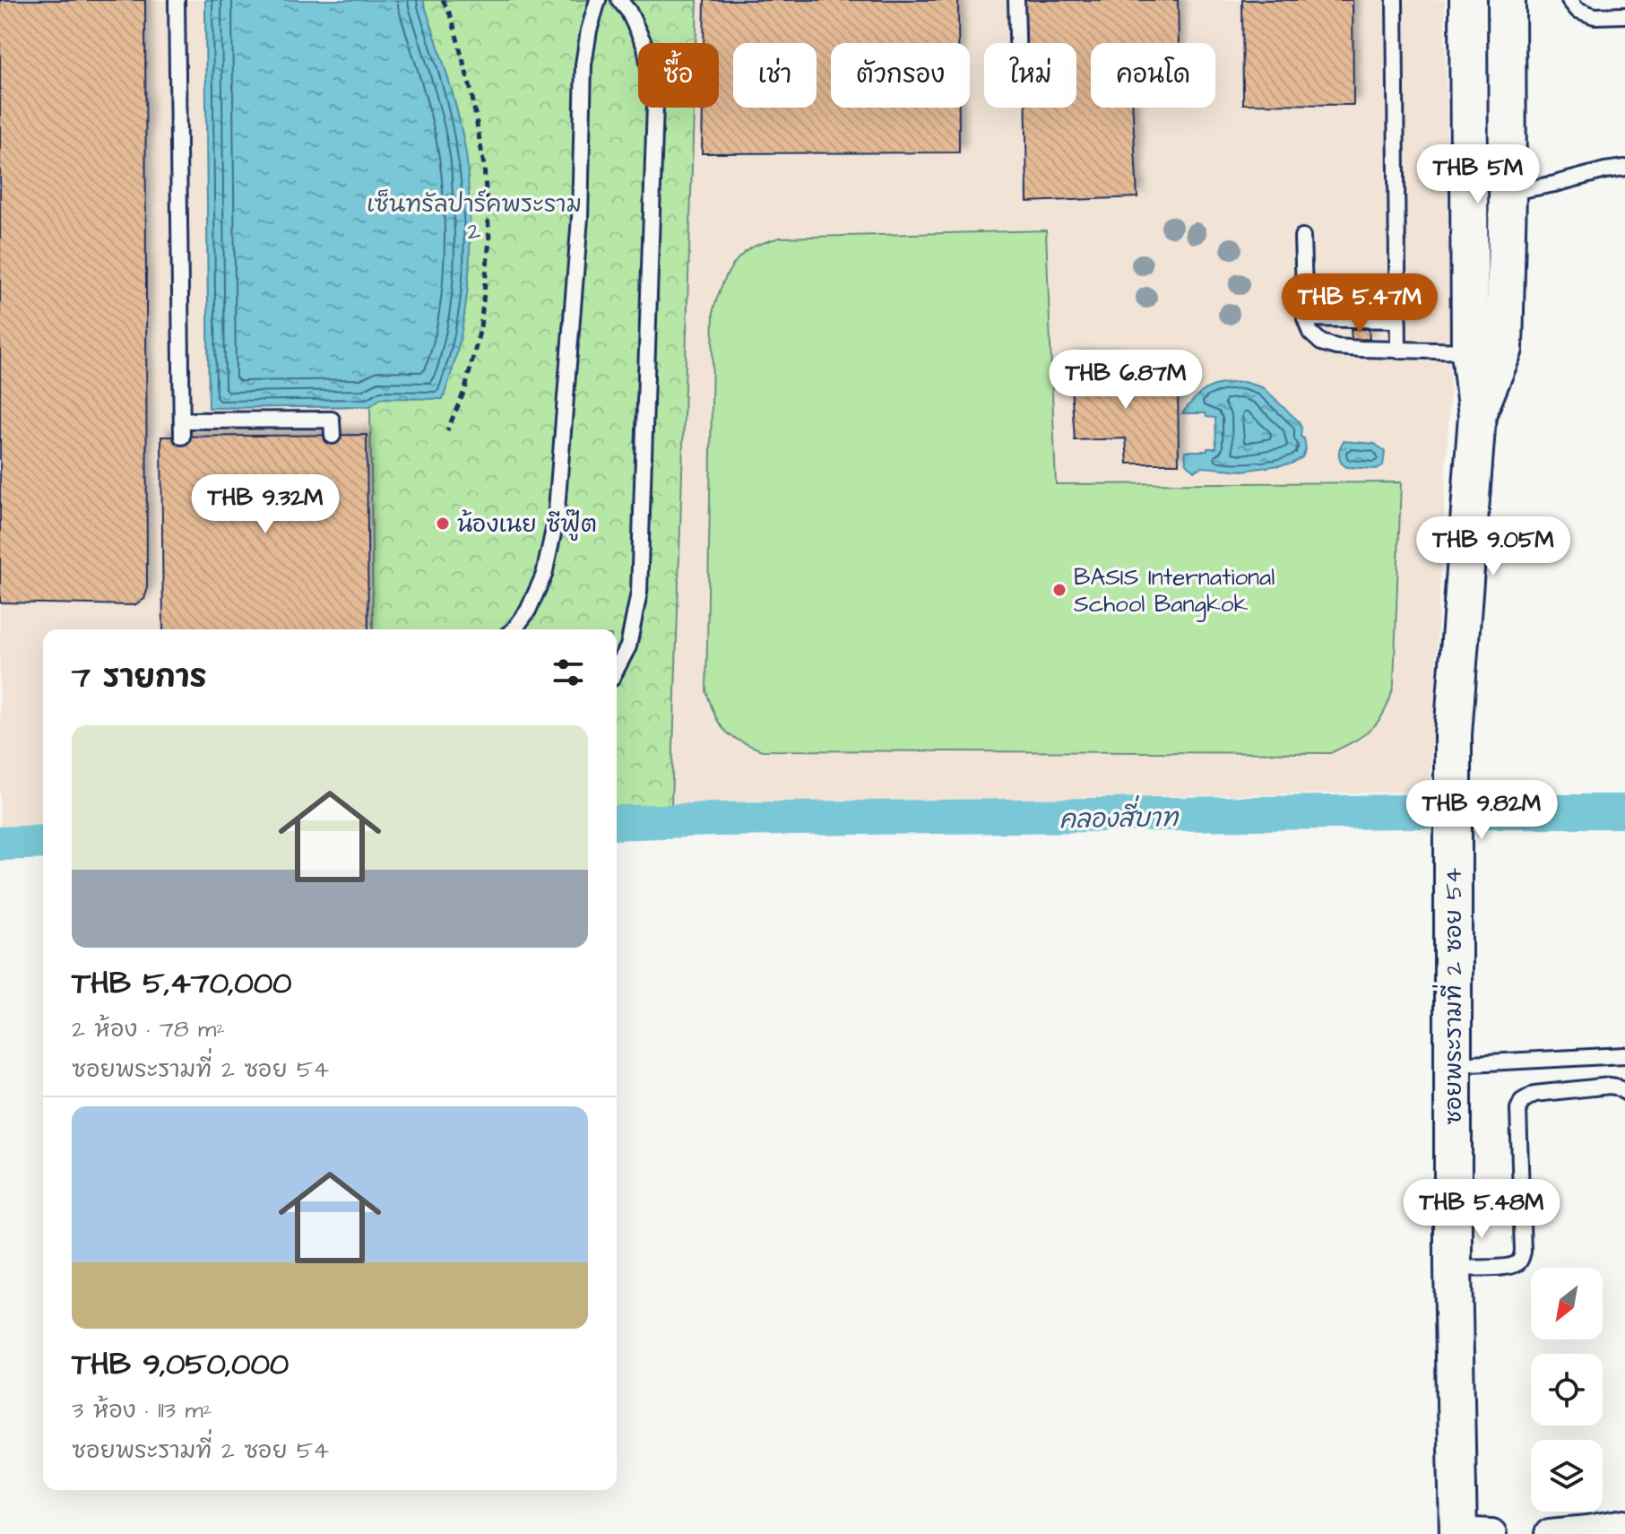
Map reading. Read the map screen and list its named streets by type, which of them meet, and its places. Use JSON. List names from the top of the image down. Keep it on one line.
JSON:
{"streets":{"street":["ซอยพระรามที่ 2 ซอย 54"]},"water":["คลองสี่บาท"],"parks":["เซ็นทรัลปาร์คพระราม 2"],"places":["น้องเนย ซีฟู๊ต","BASIS International School Bangkok"],"north":"bottom left","page":{"chip":["ซื้อ","เช่า","ตัวกรอง","ใหม่","คอนโด"],"price":["THB 5M","THB 5.47M","THB 6.87M","THB 9.32M","THB 9.05M","THB 9.82M","THB 5.48M"],"heading":"7 รายการ","list":[{"name":"THB 5,470,000","note":"2 ห้อง · 78 m² · ซอยพระรามที่ 2 ซอย 54"},{"name":"THB 9,050,000","note":"3 ห้อง · 113 m² · ซอยพระรามที่ 2 ซอย 54"}]}}
